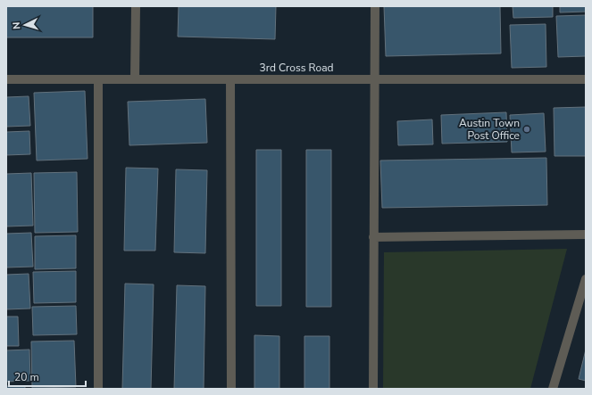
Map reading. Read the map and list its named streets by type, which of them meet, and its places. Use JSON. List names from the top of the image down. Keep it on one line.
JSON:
{"streets":{"street":["3rd Cross Road"]},"places":["Austin Town Post Office"],"scale_bar":"20 m","north":"left"}
